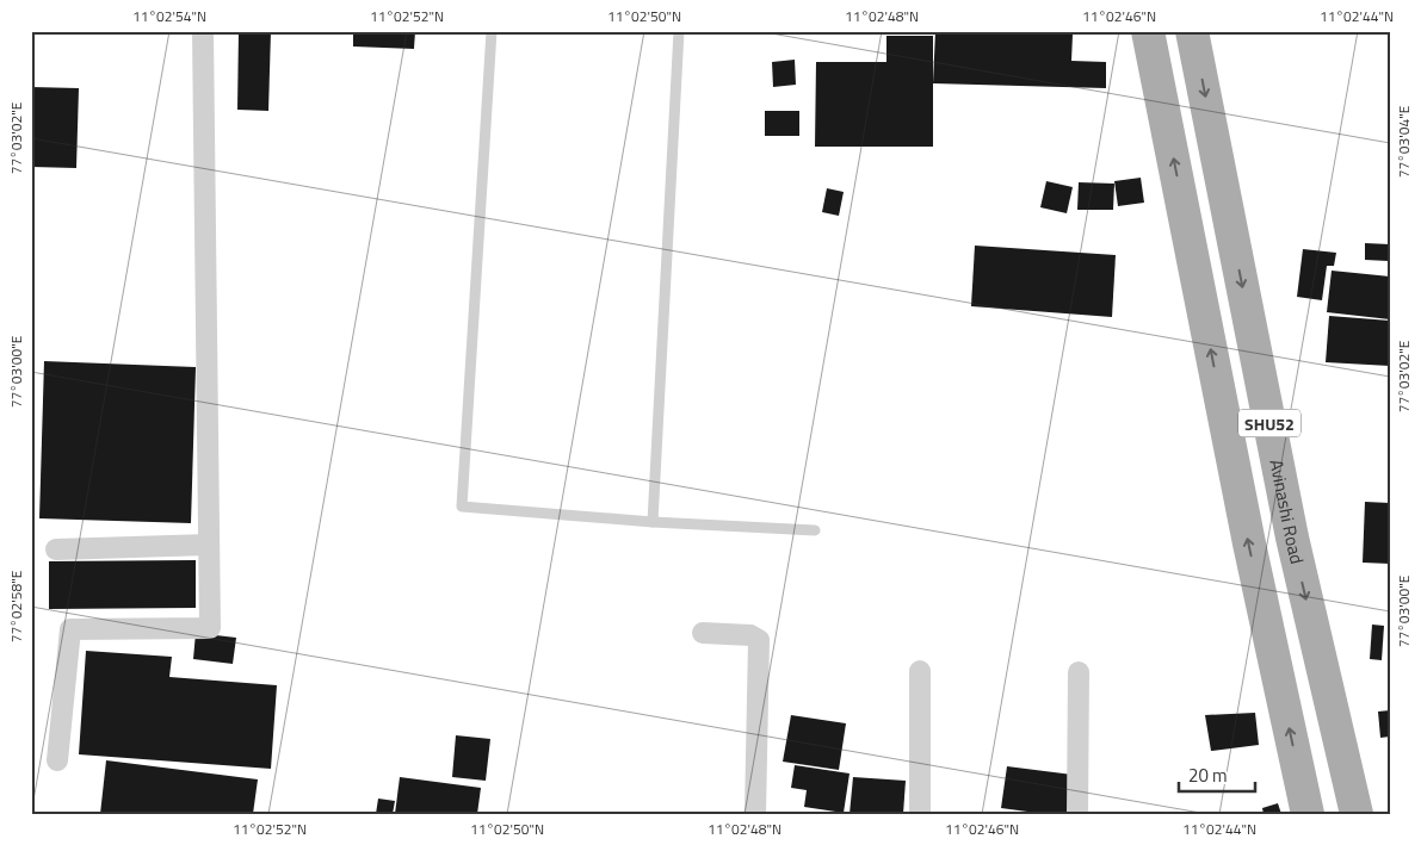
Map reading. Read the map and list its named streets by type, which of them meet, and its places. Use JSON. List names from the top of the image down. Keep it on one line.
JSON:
{"streets":{"main road":["SHU52","Avinashi Road"]},"scale_bar":"20 m","coordinates":["11°02'54\"N","11°02'52\"N","11°02'50\"N","11°02'48\"N","11°02'46\"N","11°02'44\"N","77°03'02\"E","77°03'04\"E","77°03'00\"E","77°02'58\"E"]}
